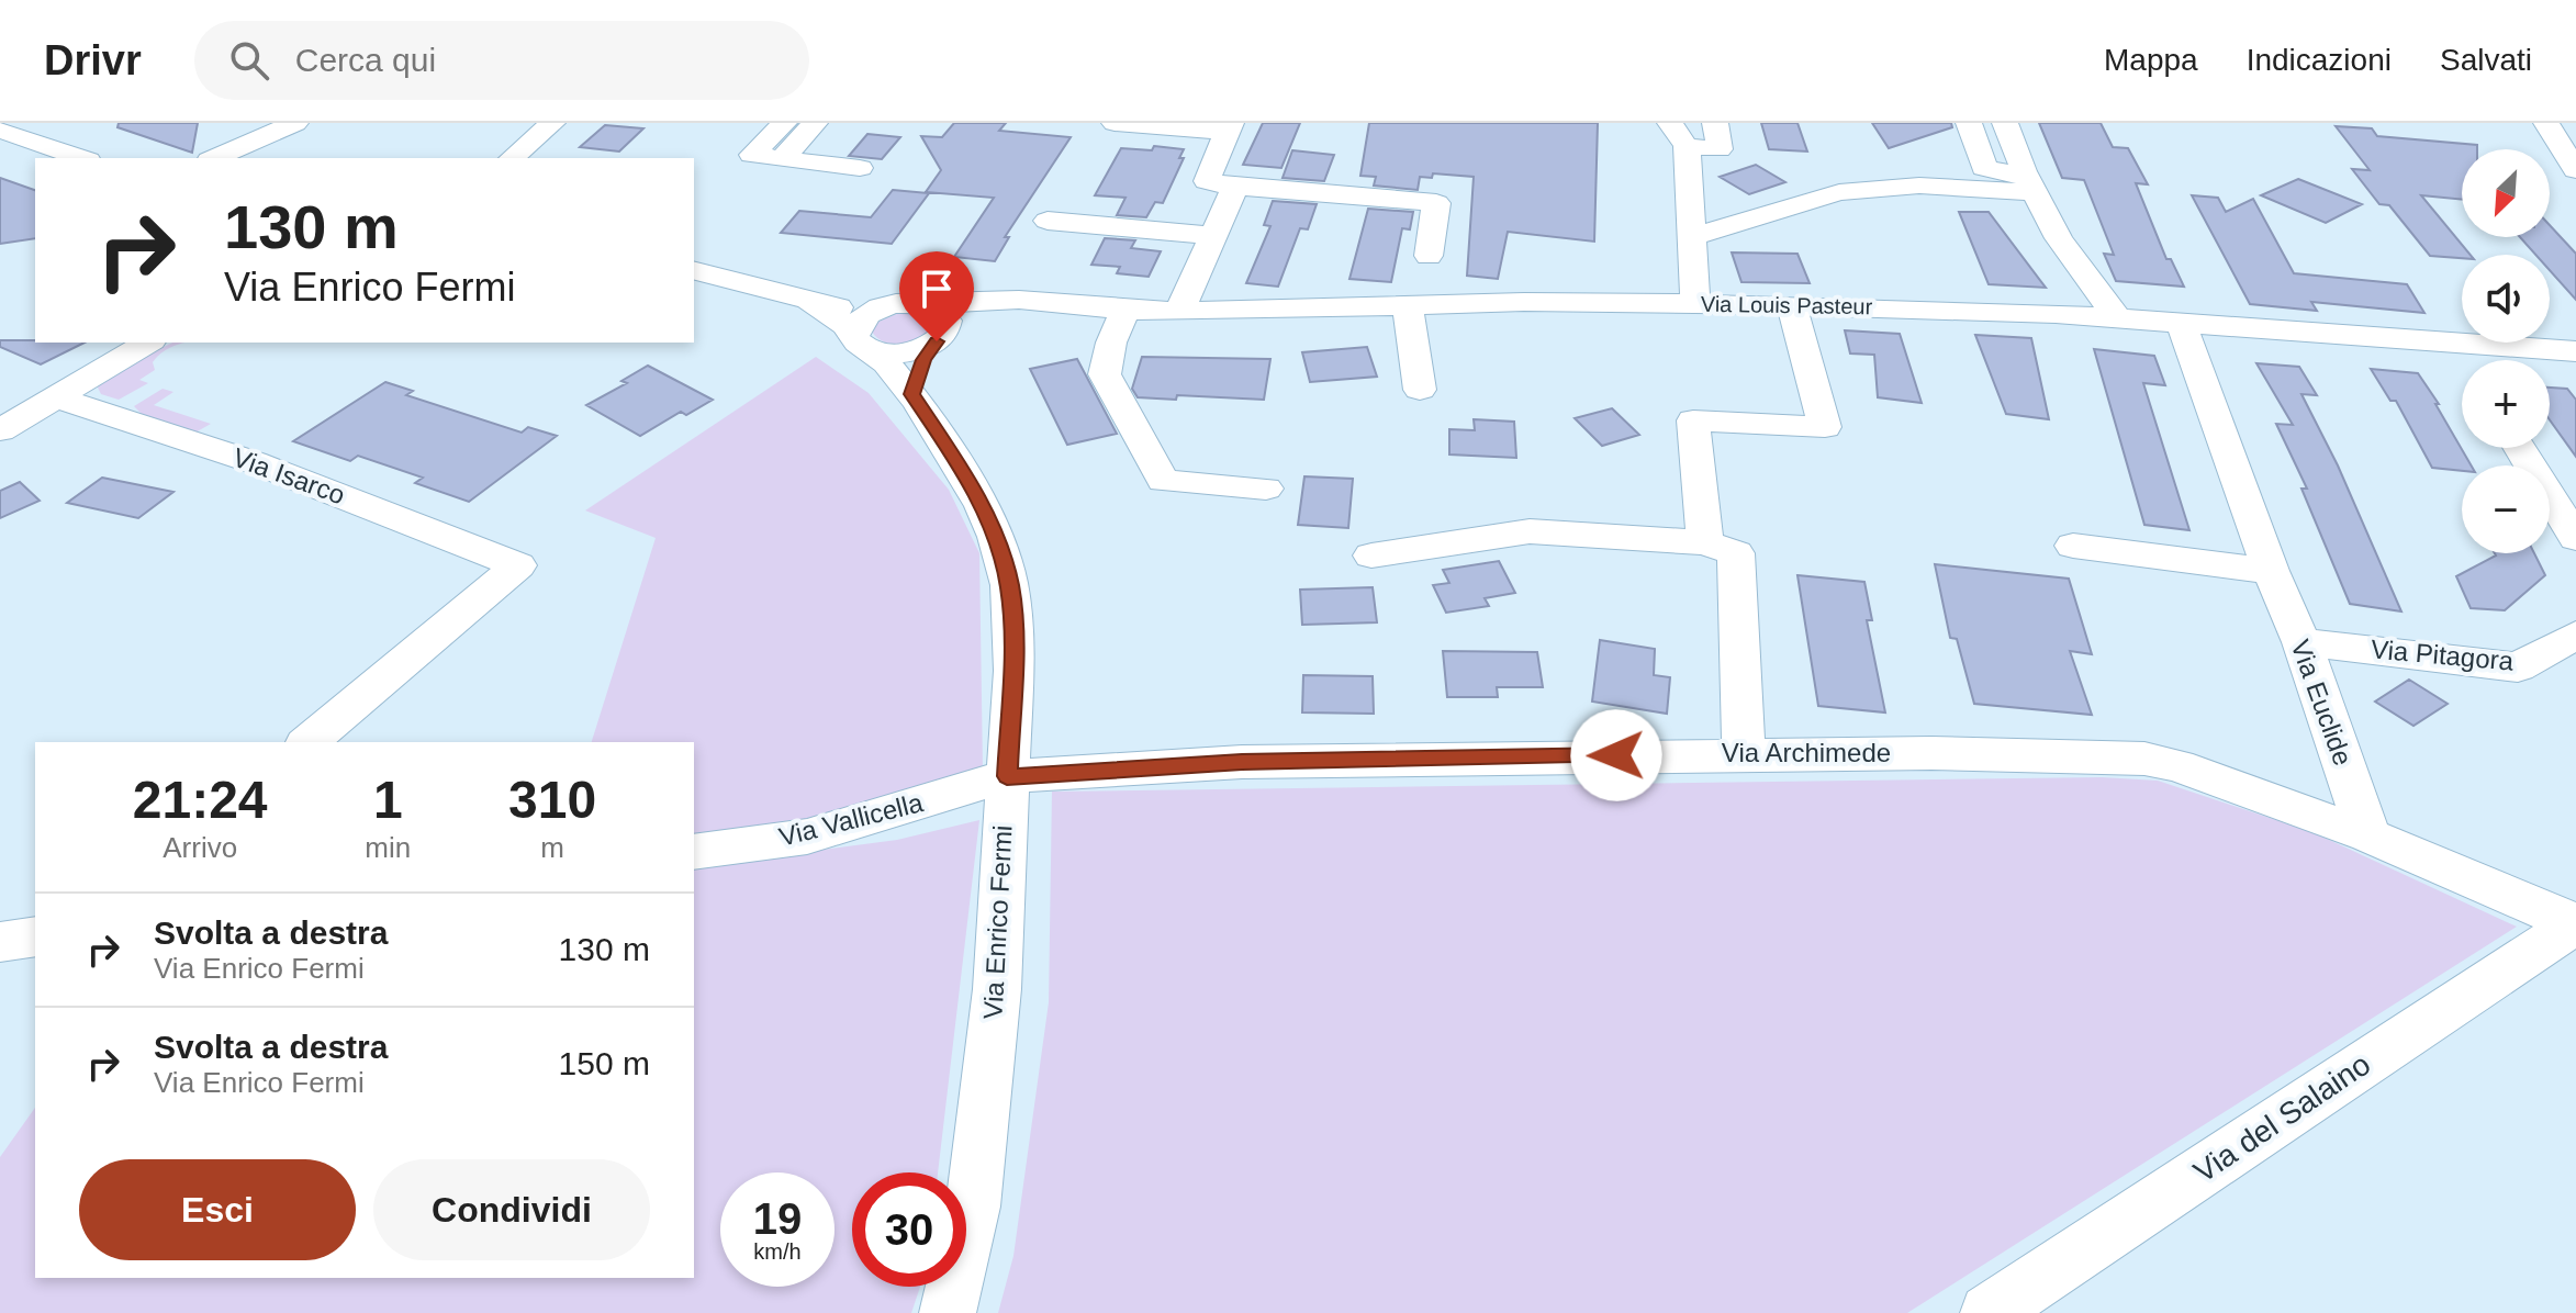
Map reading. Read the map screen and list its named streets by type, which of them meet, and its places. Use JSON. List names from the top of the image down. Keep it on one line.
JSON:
{"streets":{"street":["Via Louis Pasteur","Via Isarco","Via Pitagora","Via Euclide","Via Archimede","Via Vallicella","Via Enrico Fermi","Via del Salaino"]},"crossings":[["Via Louis Pasteur","Via Euclide"],["Via Louis Pasteur","Via Enrico Fermi"],["Via Pitagora","Via Euclide"],["Via Euclide","Via Archimede"],["Via Archimede","Via Vallicella"],["Via Archimede","Via Enrico Fermi"],["Via Archimede","Via del Salaino"],["Via Vallicella","Via Enrico Fermi"]],"north":"bottom left","page":{"header":"Drivr","search":"Cerca qui","nav":["Mappa","Indicazioni","Salvati"],"map_buttons":["+","−"],"turn":["130 m","Via Enrico Fermi"],"eta":["21:24","Arrivo","1","min","310","m"],"list":[{"name":"Svolta a destra","note":"Via Enrico Fermi","value":"130 m"},{"name":"Svolta a destra","note":"Via Enrico Fermi","value":"150 m"}],"buttons":["Esci","Condividi"],"speed":"19 km/h","limit":"30"}}
